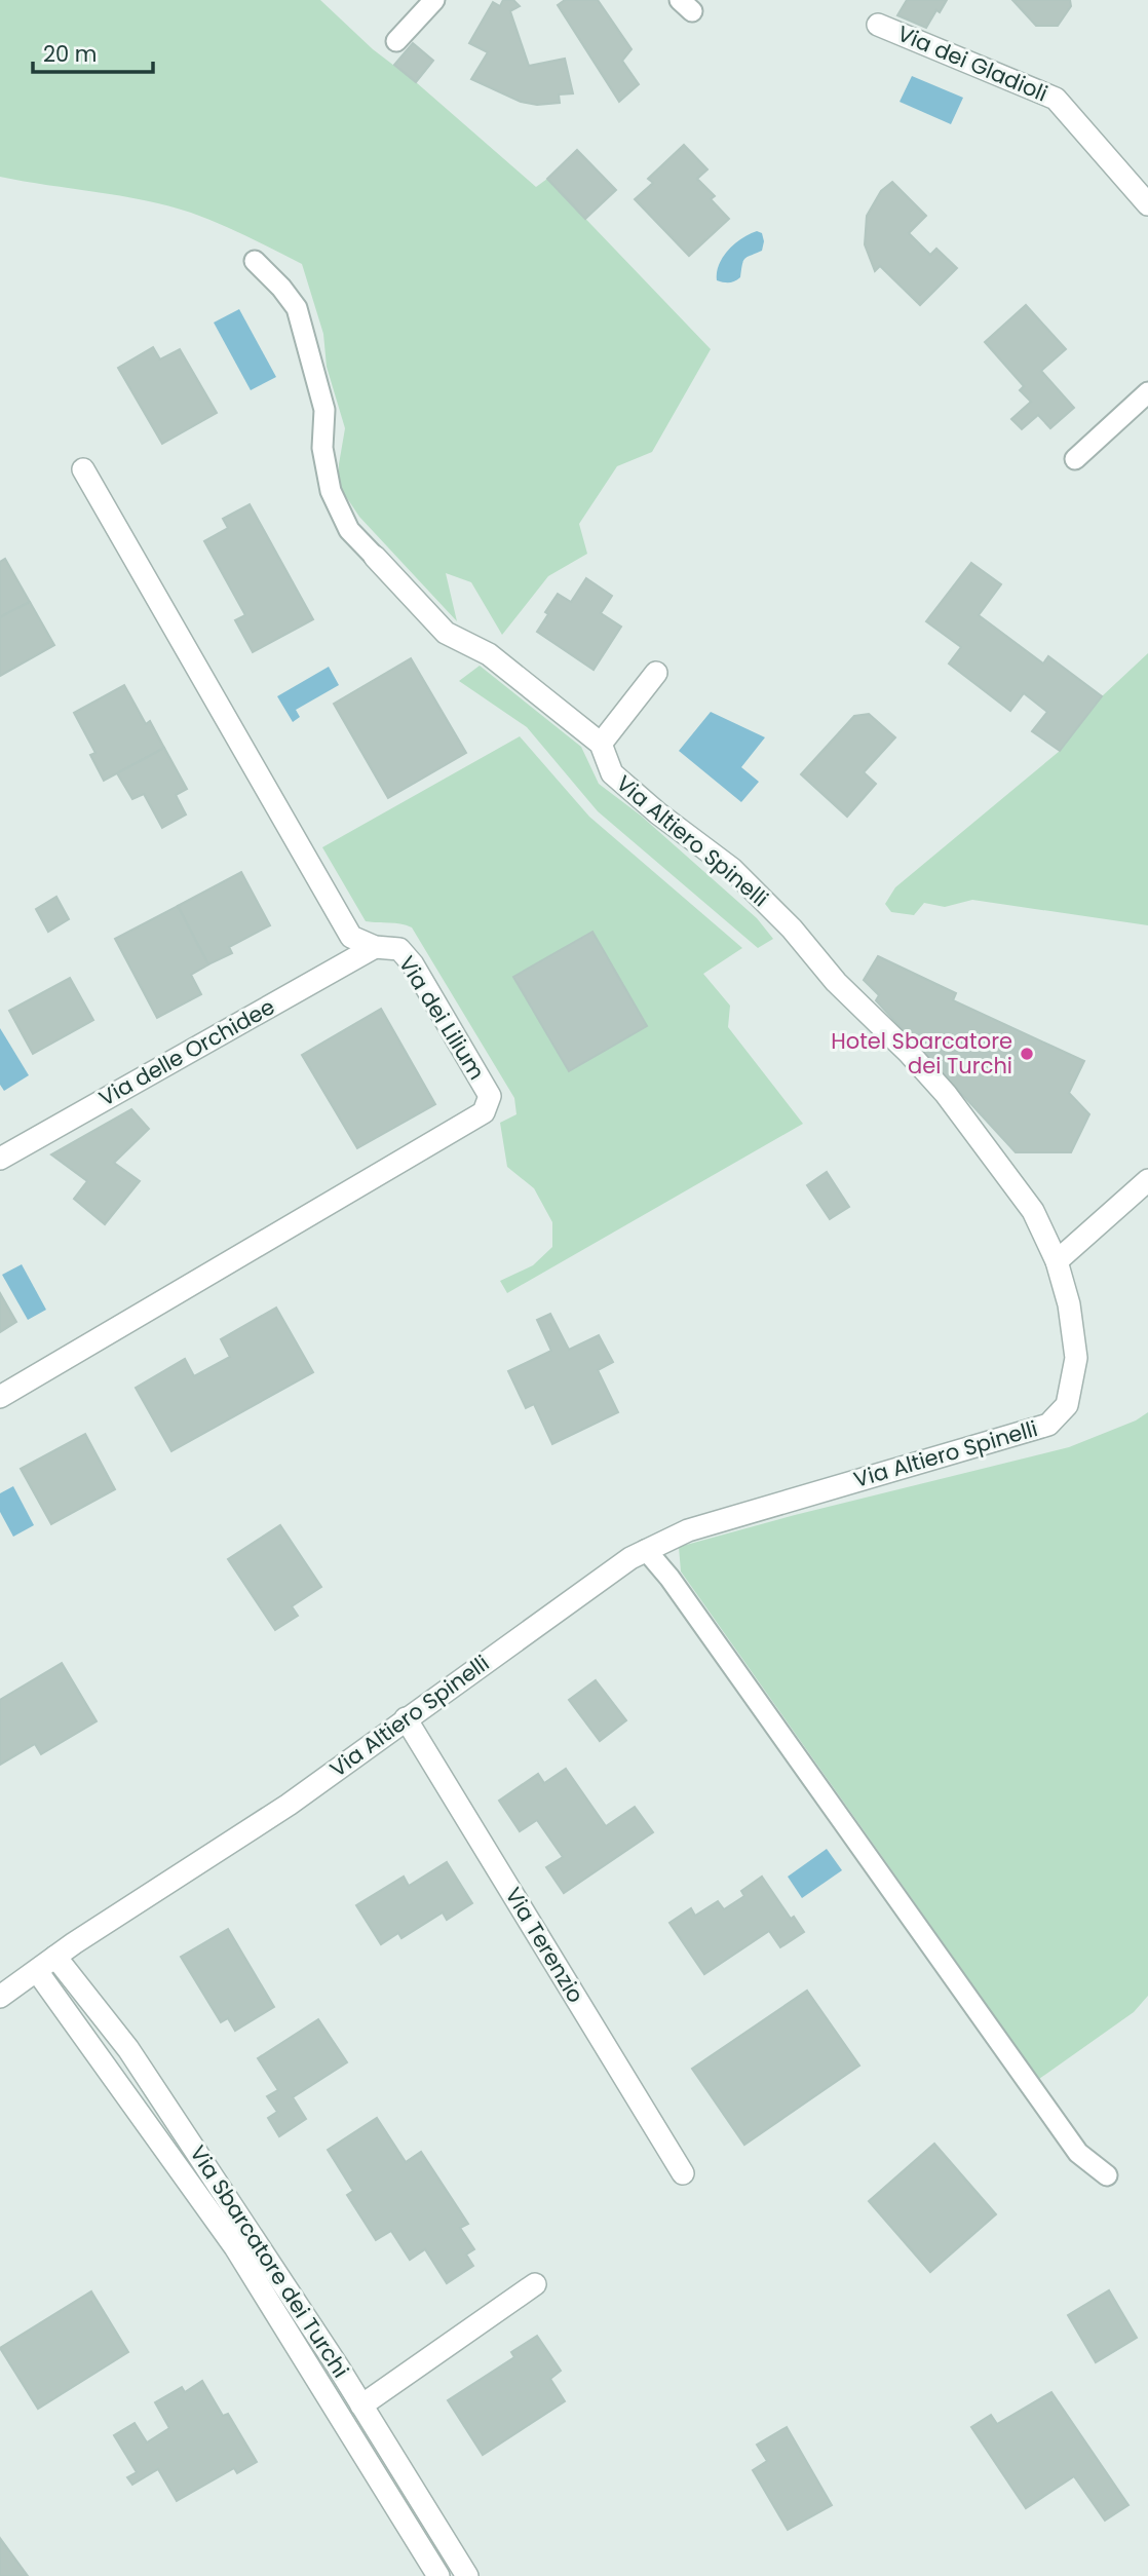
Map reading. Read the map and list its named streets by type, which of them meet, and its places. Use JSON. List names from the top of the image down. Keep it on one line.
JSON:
{"streets":{"street":["Via dei Gladioli","Via Altiero Spinelli","Via dei Lilium","Via delle Orchidee","Via Terenzio","Via Sbarcatore dei Turchi"]},"crossings":[["Via Altiero Spinelli","Via Terenzio"],["Via Altiero Spinelli","Via Sbarcatore dei Turchi"],["Via dei Lilium","Via delle Orchidee"]],"places":["Hotel Sbarcatore dei Turchi"],"scale_bar":"20 m"}
